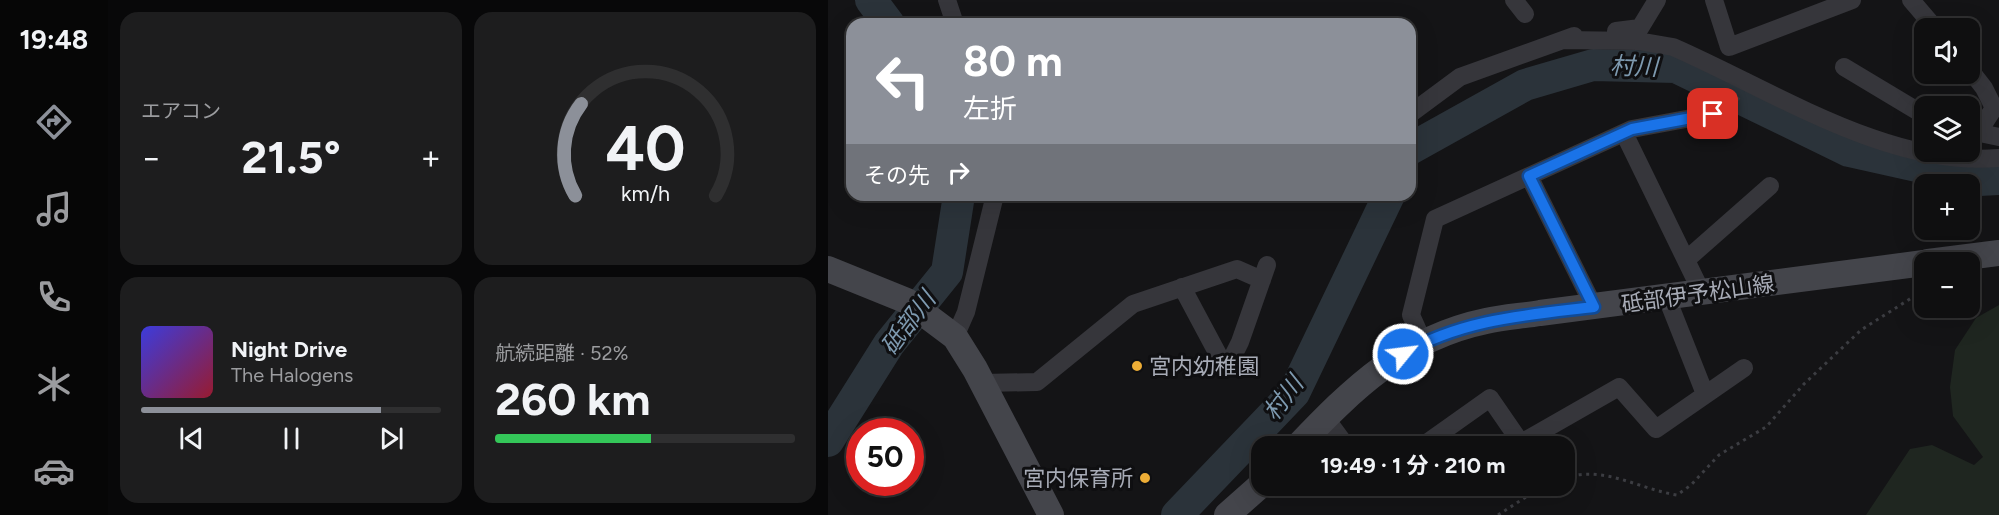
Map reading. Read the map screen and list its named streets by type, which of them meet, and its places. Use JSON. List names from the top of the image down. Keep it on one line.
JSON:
{"streets":{"main road":["砥部伊予松山線"]},"water":["村川","砥部川"],"places":["宮内幼稚園","宮内保育所"],"page":{"tabs":"19:48","tile":["エアコン",["航続距離 · 52%","260 km"]],"map_buttons":["+","−"],"turn":["80 m","左折"],"heat":["−","21.5°","+"],"then":"その先","song":["Night Drive","The Halogens"],"limit":"50","trip":"19:49 · 1 分 · 210 m","gauge":["40","km/h"]}}
